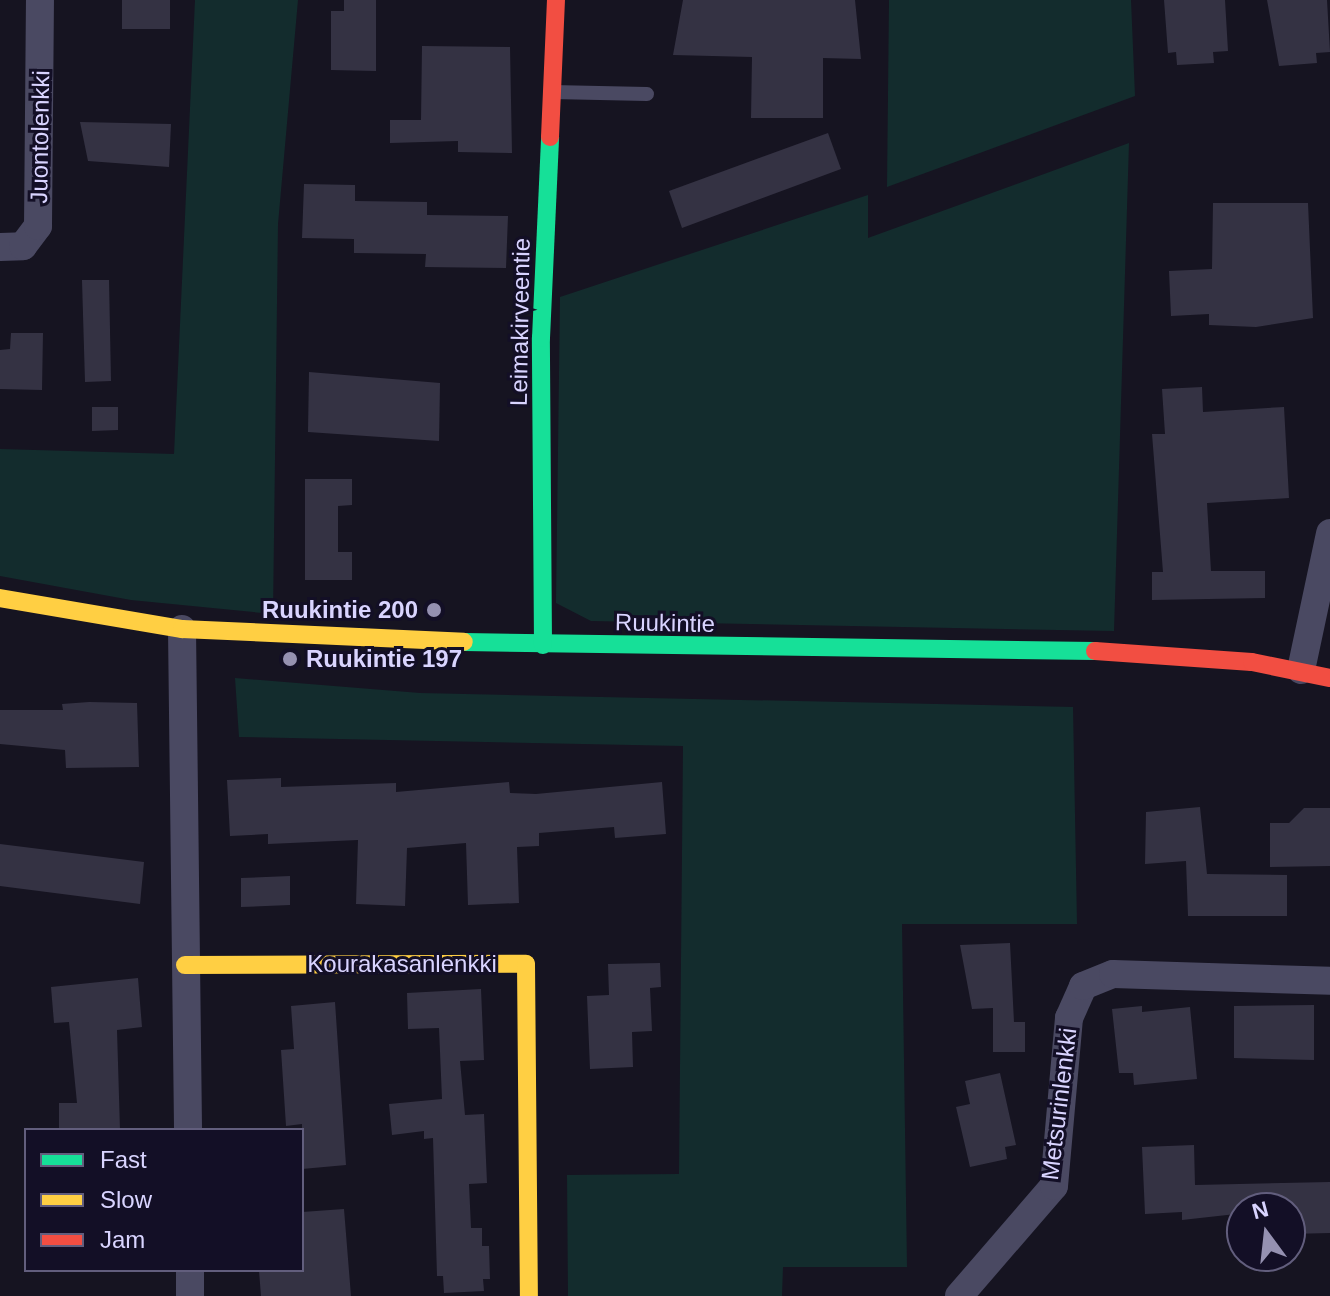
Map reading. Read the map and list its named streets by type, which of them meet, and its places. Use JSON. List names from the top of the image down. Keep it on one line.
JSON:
{"streets":{"street":["Juontolenkki","Leimakirveentie","Ruukintie","Kourakasanlenkki","Metsurinlenkki"]},"crossings":[["Leimakirveentie","Ruukintie"]],"places":["Ruukintie 200","Ruukintie 197"],"legend":["Fast","Slow","Jam"],"north":"top"}
